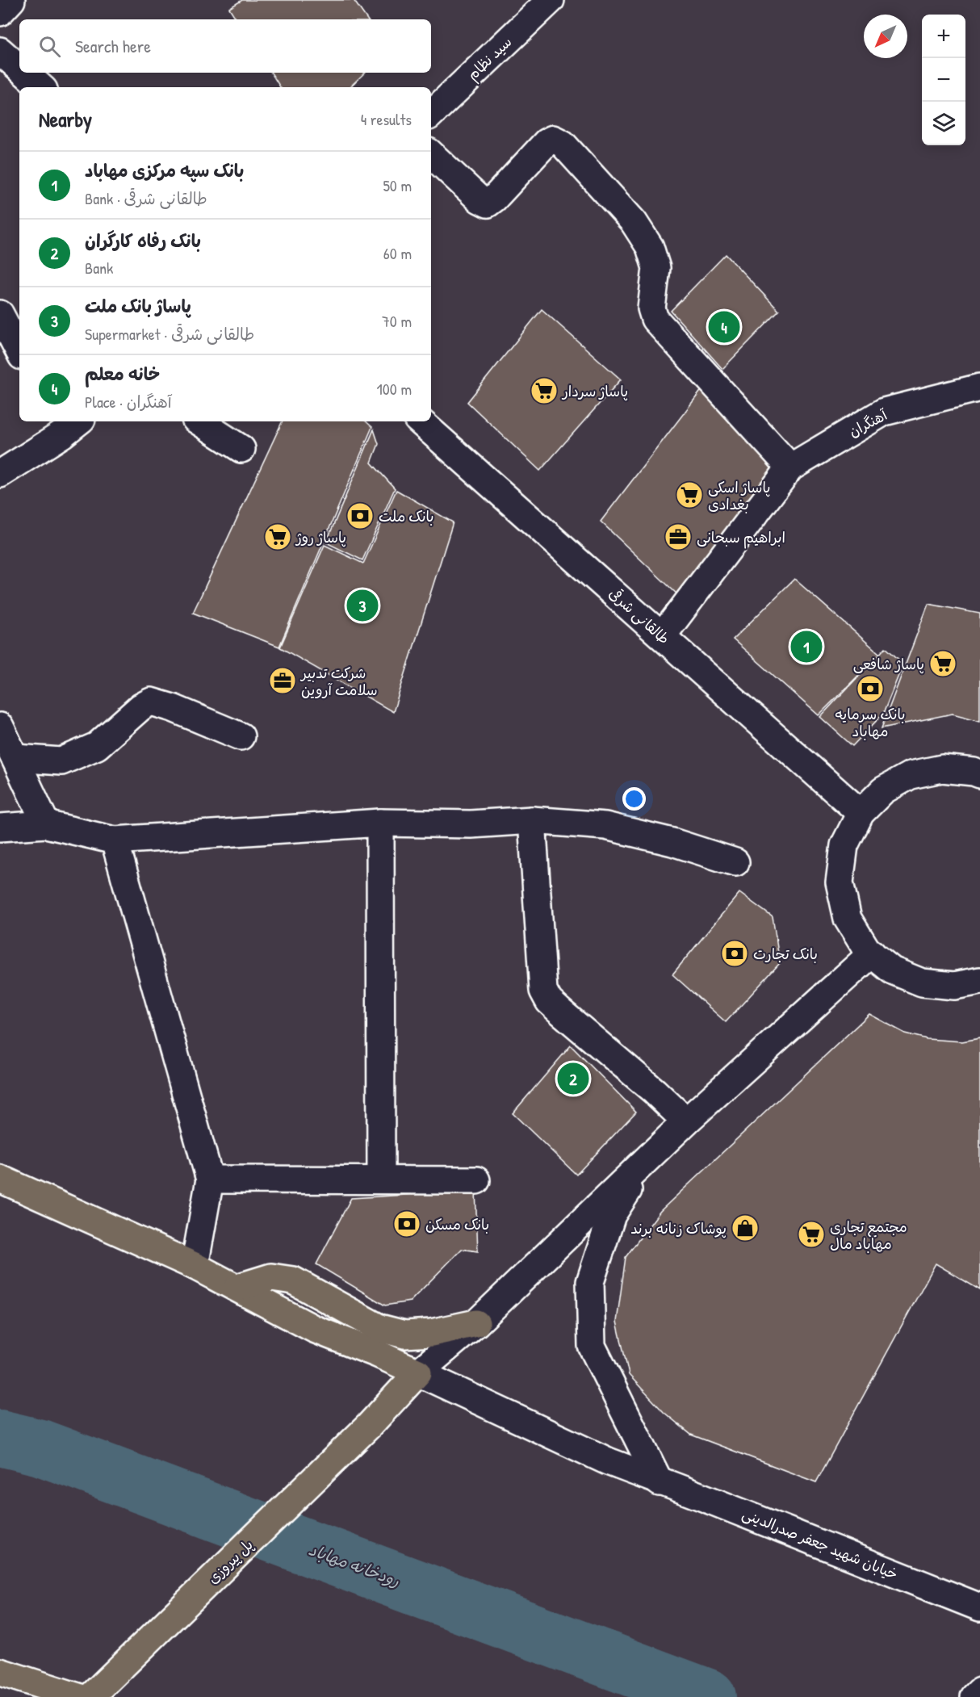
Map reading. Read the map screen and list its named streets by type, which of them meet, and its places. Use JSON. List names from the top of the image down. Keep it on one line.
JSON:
{"streets":{"main road":["پل پیروزی"],"street":["سید نظام","آهنگران","طالقانی شرقی","خیابان شهید جعفر صدرالدینی"]},"crossings":[["خیابان شهید جعفر صدرالدینی","پل پیروزی"]],"water":["رودخانه مهاباد"],"places":{"supermarket":["پاساژ سردار","پاساژ اسکی بغدادی","پاساژ روژ","پاساژ شافعی","مجتمع تجاری مهاباد مال"],"bank":["بانک ملت","بانک سرمایه مهاباد","بانک تجارت","بانک مسکن"],"office":["ابراهیم سبحانی","شرکت تدبیر سلامت آروین"],"shop":["پوشاک زنانه برند"]},"north":"bottom left","page":{"map_buttons":["+","−"],"search":"Search here","heading":["Nearby","4 results"],"list":[{"mark":"1","name":"بانک سپه مرکزی مهاباد","note":"Bank · طالقانی شرقی","value":"50 m"},{"mark":"2","name":"بانک رفاه کارگران","note":"Bank","value":"60 m"},{"mark":"3","name":"پاساژ بانک ملت","note":"Supermarket · طالقانی شرقی","value":"70 m"},{"mark":"4","name":"خانه معلم","note":"Place · آهنگران","value":"100 m"}],"pins":["4","3","1","2"]}}
